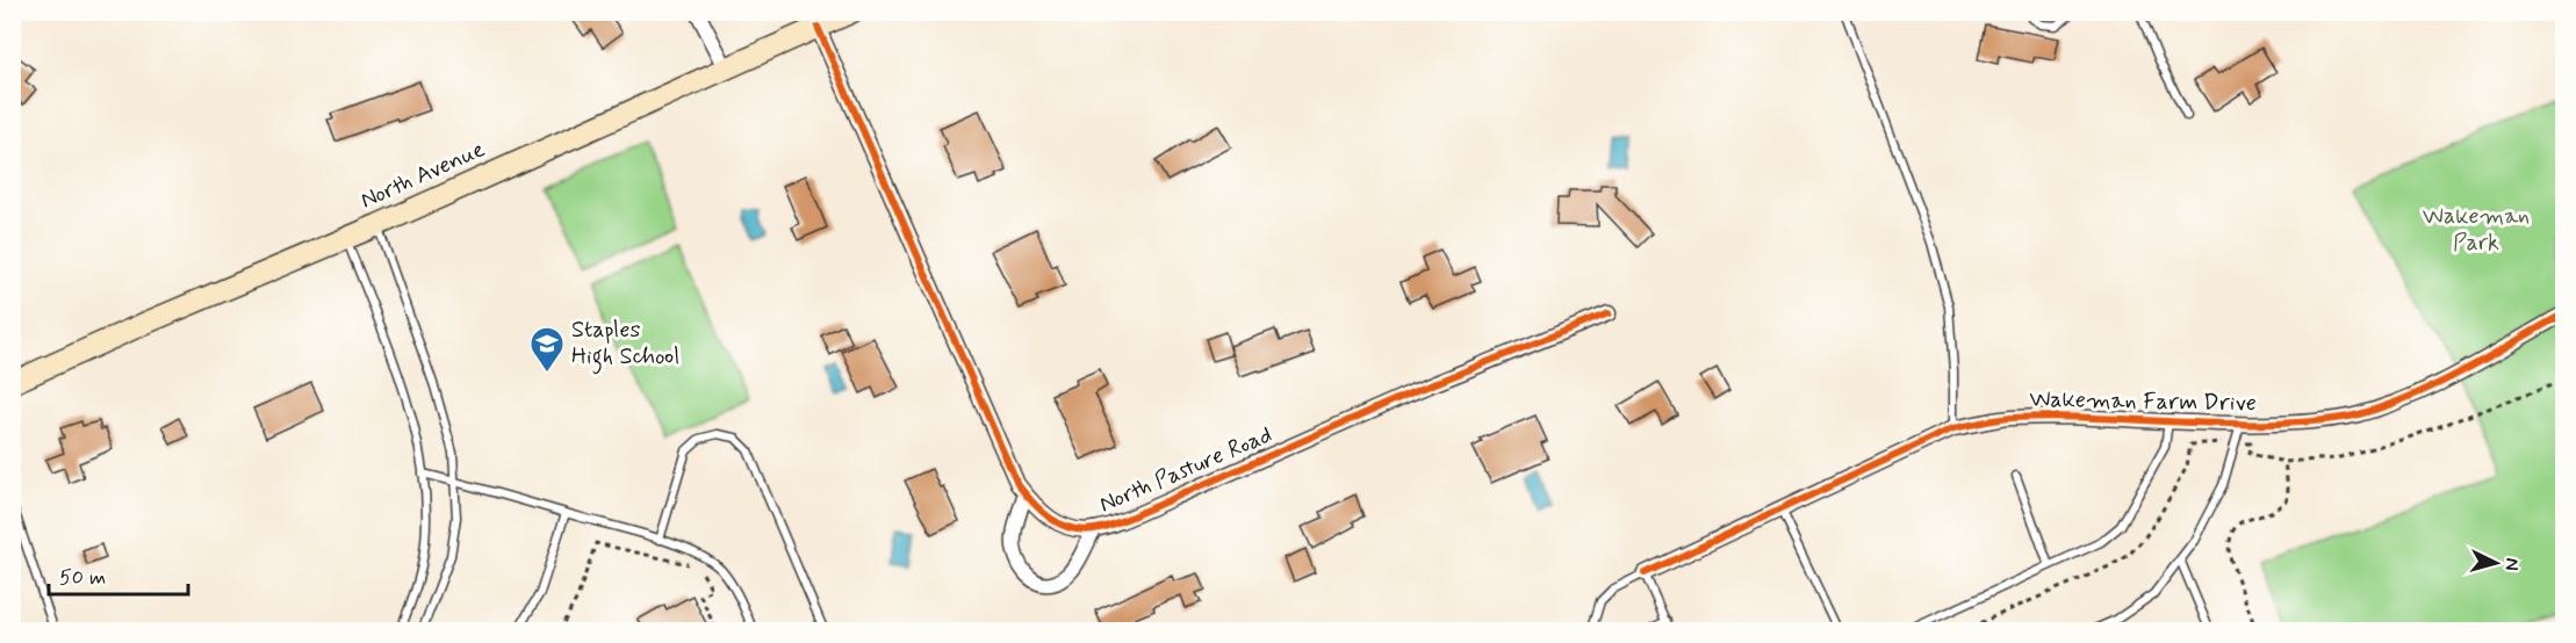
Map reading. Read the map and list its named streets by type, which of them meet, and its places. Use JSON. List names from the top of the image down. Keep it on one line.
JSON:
{"streets":{"street":["North Avenue","Wakeman Farm Drive","North Pasture Road"]},"crossings":[["North Avenue","North Pasture Road"]],"parks":["Wakeman Park"],"places":{"school or university":["Staples High School"]},"scale_bar":"50 m","north":"right"}
